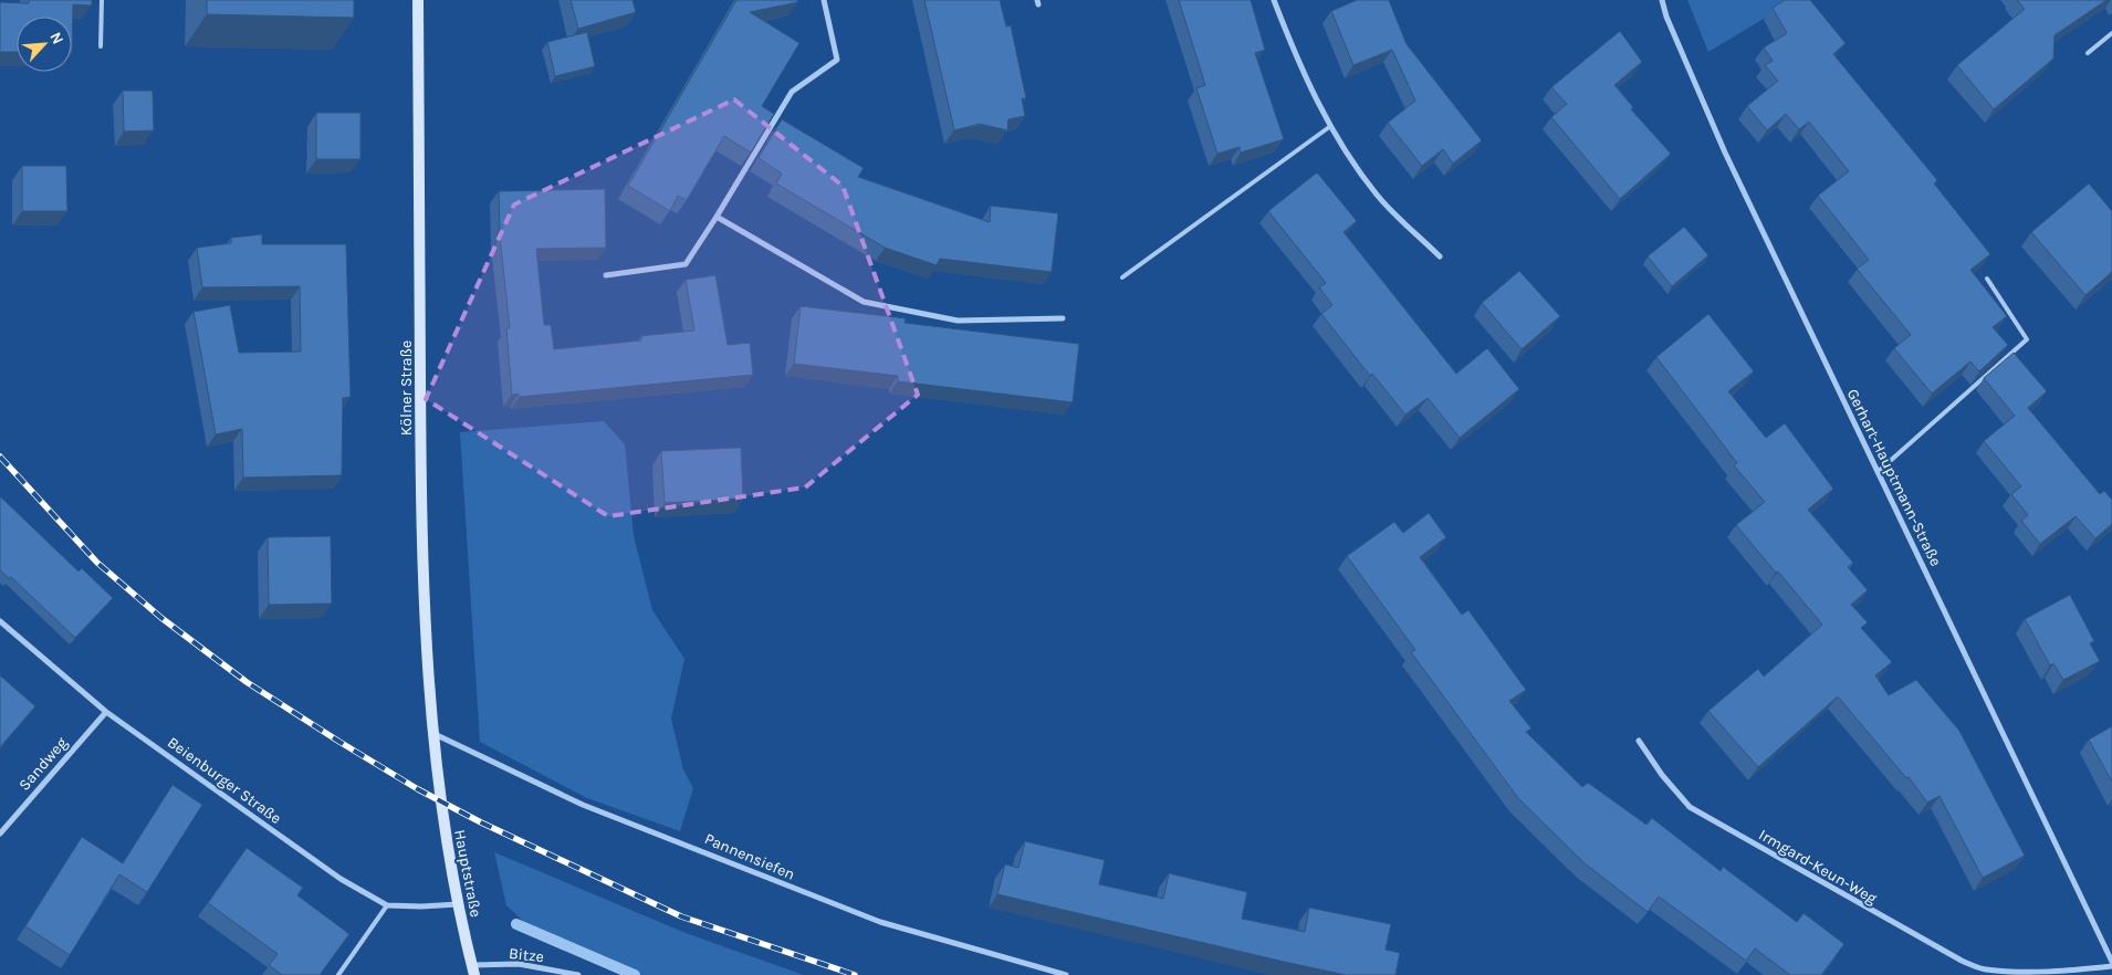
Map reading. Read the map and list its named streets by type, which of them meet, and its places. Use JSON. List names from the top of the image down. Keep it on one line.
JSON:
{"streets":{"main road":["Kölner Straße","Hauptstraße"],"street":["Gerhart-Hauptmann-Straße","Sandweg","Beienburger Straße","Pannensiefen","Irmgard-Keun-Weg","Bitze"]},"crossings":[["Kölner Straße","Pannensiefen"],["Kölner Straße","Hauptstraße"],["Sandweg","Beienburger Straße"],["Beienburger Straße","Hauptstraße"],["Hauptstraße","Bitze"]],"north":"top right"}
